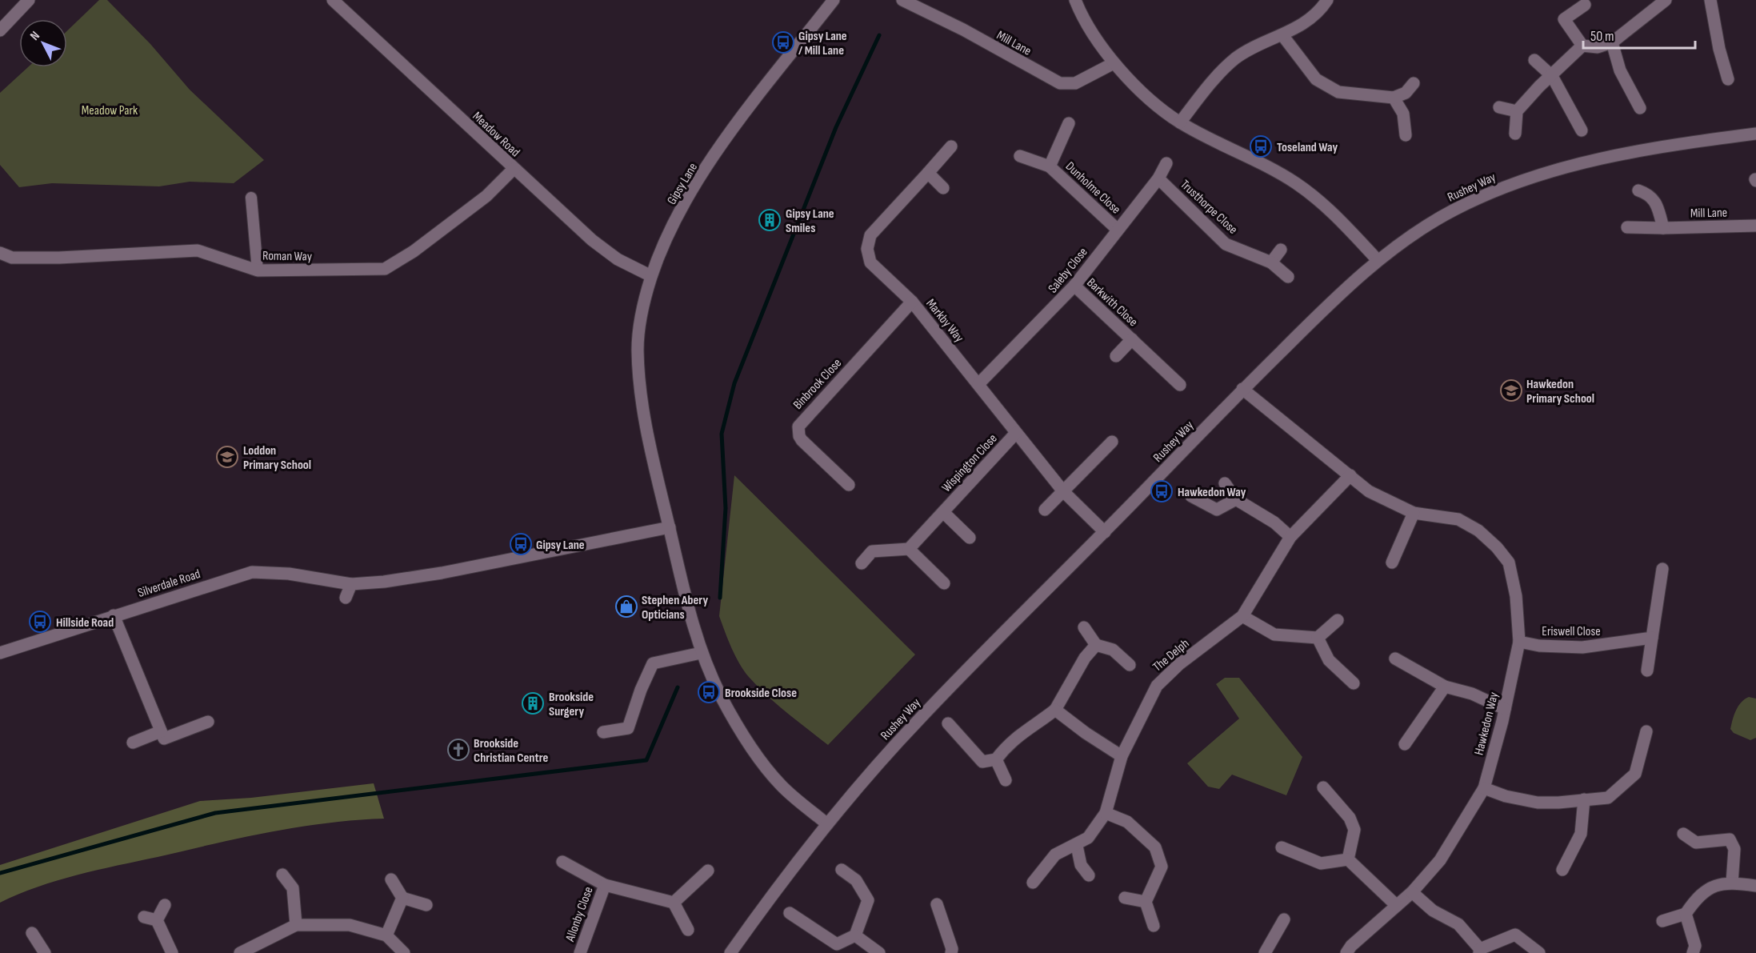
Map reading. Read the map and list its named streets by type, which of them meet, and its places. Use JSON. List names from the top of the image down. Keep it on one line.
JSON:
{"streets":{"street":["Mill Lane","Meadow Road","Gipsy Lane","Rushey Way","Dunholme Close","Trusthorpe Close","Roman Way","Saleby Close","Barkwith Close","Markby Way","Binbrook Close","Wispington Close","Silverdale Road","Eriswell Close","The Delph","Hawkedon Way","Allonby Close"]},"crossings":[["Meadow Road","Gipsy Lane"],["Meadow Road","Roman Way"],["Gipsy Lane","Rushey Way"],["Gipsy Lane","Silverdale Road"],["Rushey Way","Markby Way"],["Rushey Way","Hawkedon Way"],["Dunholme Close","Saleby Close"],["Trusthorpe Close","Saleby Close"],["Saleby Close","Barkwith Close"],["Saleby Close","Markby Way"],["Markby Way","Binbrook Close"],["Markby Way","Wispington Close"],["Eriswell Close","Hawkedon Way"],["The Delph","Hawkedon Way"]],"parks":["Meadow Park"],"places":{"bus stop":["Gipsy Lane / Mill Lane","Toseland Way","Hawkedon Way","Gipsy Lane","Hillside Road","Brookside Close"],"building":["Gipsy Lane Smiles","Brookside Surgery"],"school or university":["Hawkedon Primary School","Loddon Primary School"],"shop":["Stephen Abery Opticians"],"church":["Brookside Christian Centre"]},"scale_bar":"50 m","north":"top left"}
